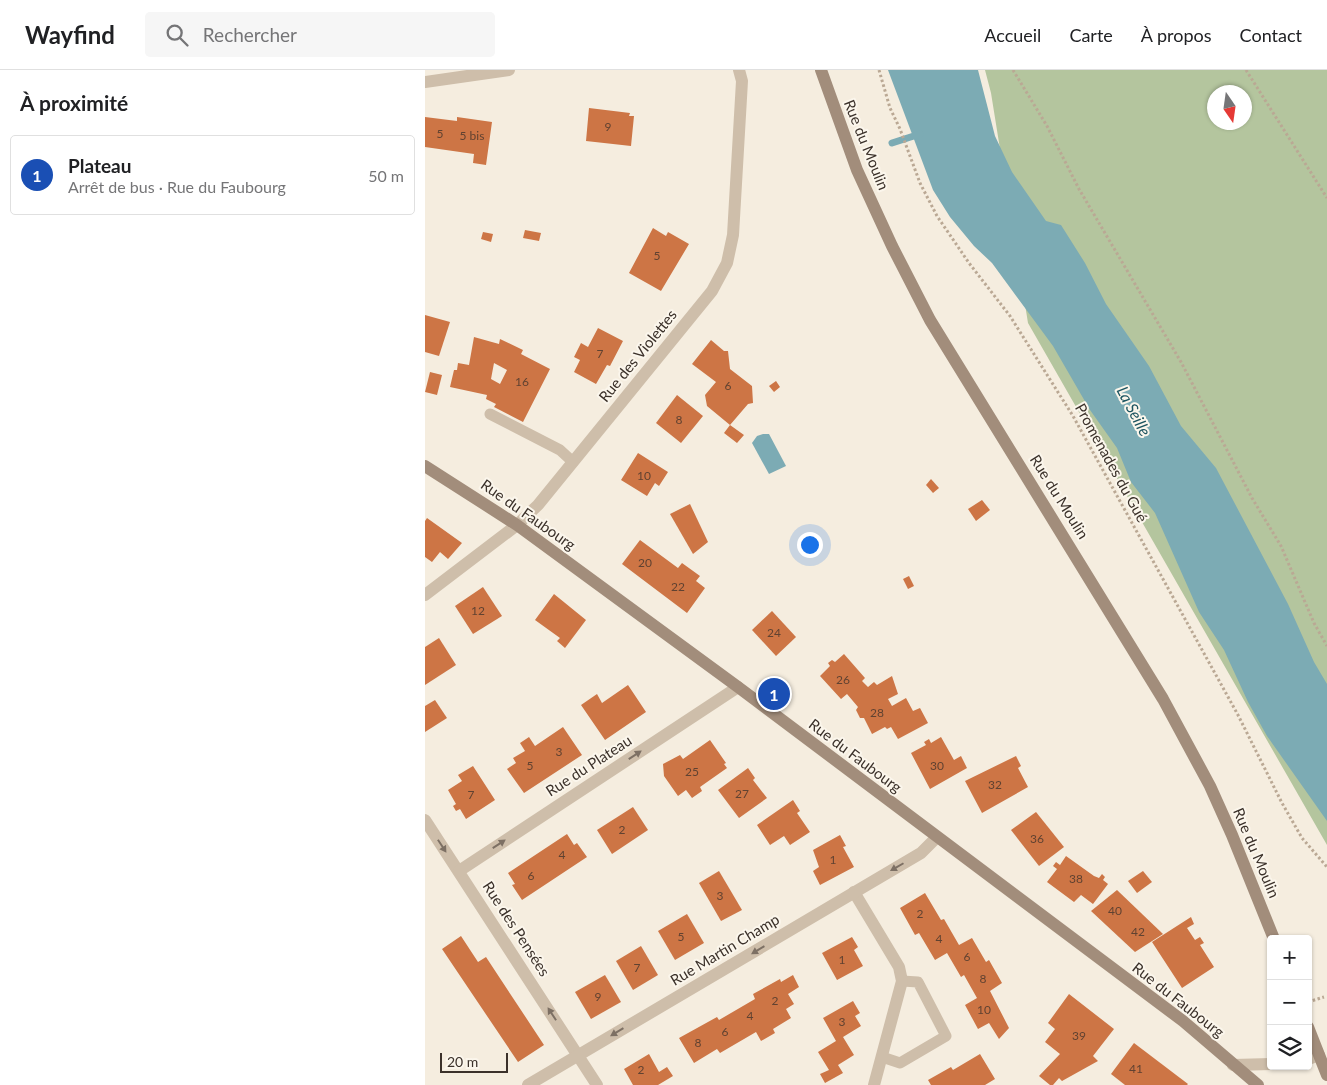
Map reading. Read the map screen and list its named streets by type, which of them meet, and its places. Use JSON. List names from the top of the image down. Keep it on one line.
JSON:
{"streets":{"main road":["Rue du Moulin","Rue du Faubourg"],"street":["Rue des Violettes","Rue du Plateau","Rue des Pensées","Rue Martin Champ"],"path":["Promenades du Gué"]},"crossings":[["Rue des Violettes","Rue du Faubourg"],["Rue du Faubourg","Rue du Plateau"],["Rue du Faubourg","Rue Martin Champ"],["Rue du Plateau","Rue des Pensées"],["Rue des Pensées","Rue Martin Champ"]],"one_way":["Rue du Plateau","Rue Martin Champ"],"water":["La Seille"],"house_numbers":["9","5","5 bis","5","7","16","6","8","10","20","22","12","24","26","28","3","5","30","25","32","27","7","2","36","4","1","6","38","3","40","2","42","5","4","6","1","7","8","9","2","10","4","3","6","39","8","41","2"],"scale_bar":"20 m","north":"bottom","page":{"header":"Wayfind","search":"Rechercher","nav":["Accueil","Carte","À propos","Contact"],"heading":"À proximité","list":[{"mark":"1","name":"Plateau","note":"Arrêt de bus · Rue du Faubourg","value":"50 m"}],"pins":"1","map_buttons":["+","−"],"scale":"20 m"}}
